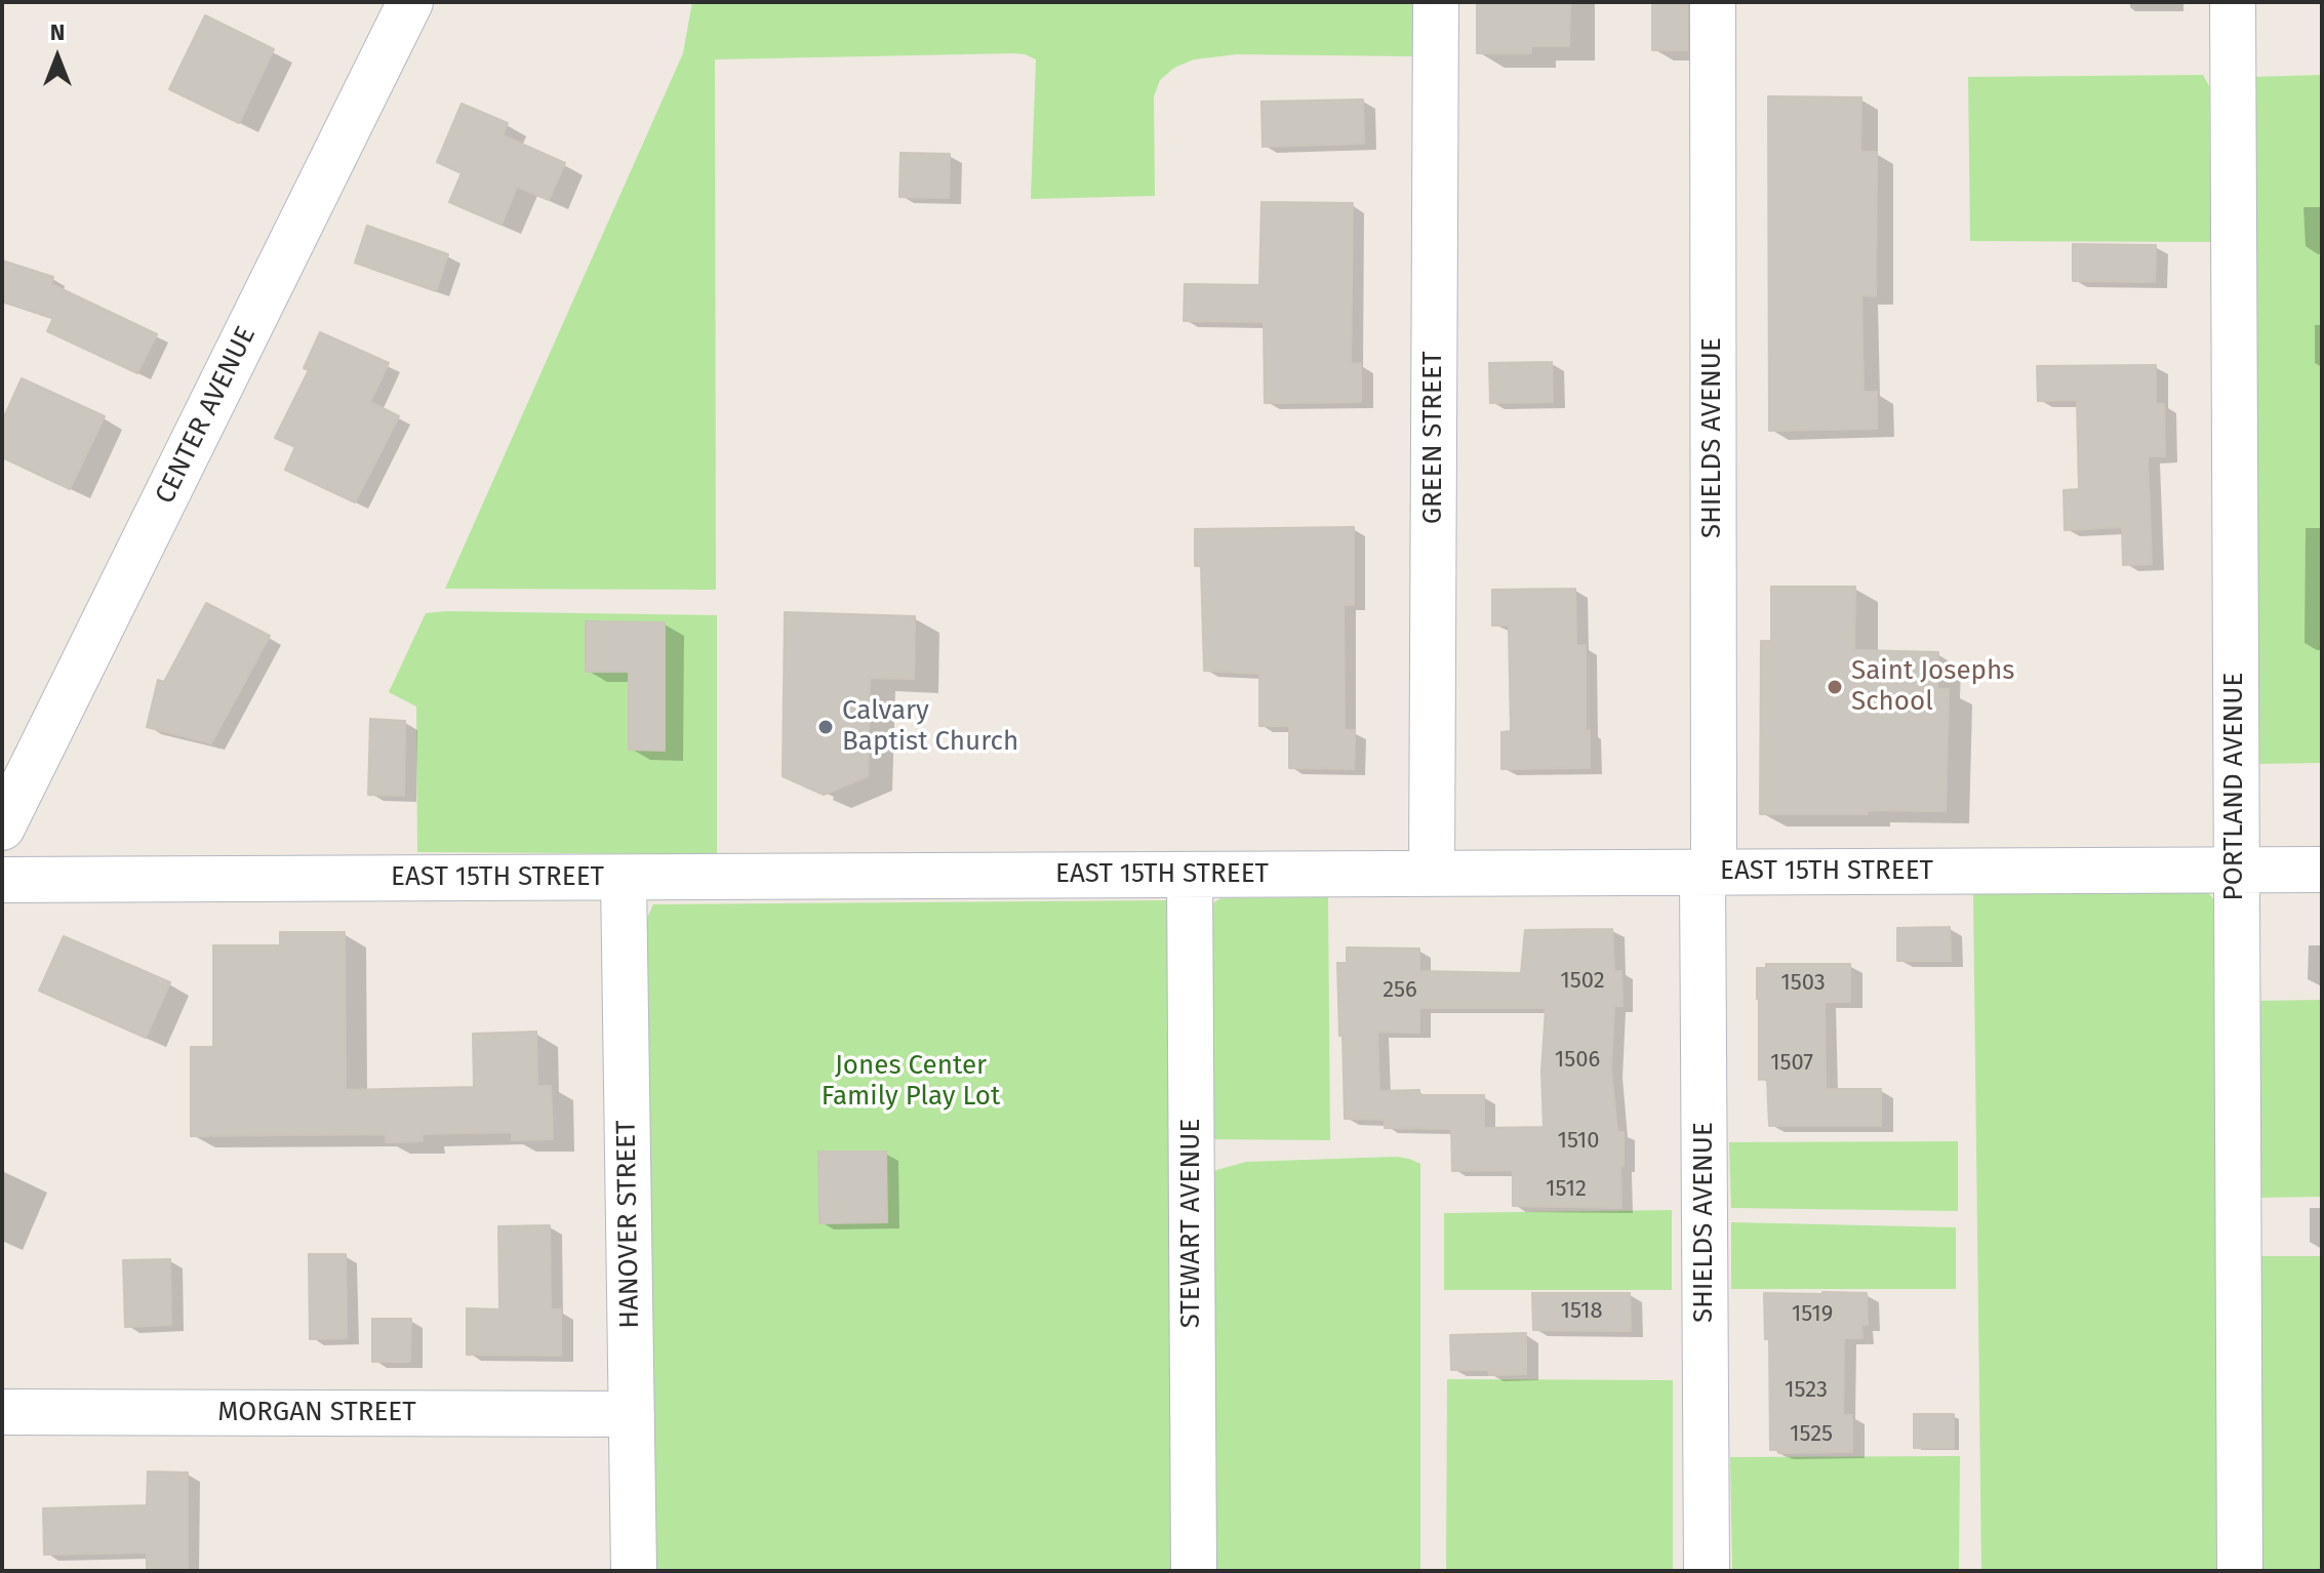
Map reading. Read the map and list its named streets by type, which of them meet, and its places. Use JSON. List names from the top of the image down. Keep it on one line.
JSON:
{"streets":{"street":["CENTER AVENUE","GREEN STREET","SHIELDS AVENUE","PORTLAND AVENUE","EAST 15TH STREET","STEWART AVENUE","HANOVER STREET","MORGAN STREET"]},"crossings":[["GREEN STREET","EAST 15TH STREET"],["SHIELDS AVENUE","EAST 15TH STREET"],["PORTLAND AVENUE","EAST 15TH STREET"],["EAST 15TH STREET","STEWART AVENUE"],["EAST 15TH STREET","HANOVER STREET"],["HANOVER STREET","MORGAN STREET"]],"parks":["Jones Center Family Play Lot"],"places":["Saint Josephs School","Calvary Baptist Church"],"house_numbers":["1502","1503","256","1506","1507","1510","1512","1518","1519","1523","1525"],"north":"top"}
